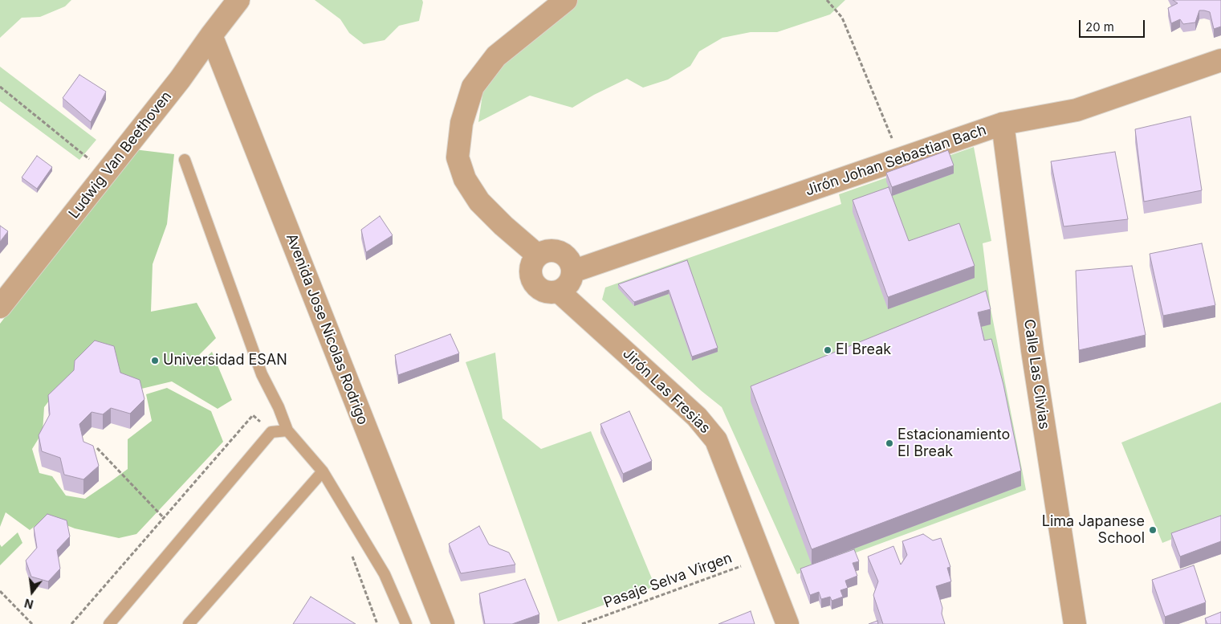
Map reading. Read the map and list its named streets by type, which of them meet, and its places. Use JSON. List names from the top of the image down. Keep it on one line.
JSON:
{"streets":{"street":["Ludwig Van Beethoven","Jirón Johan Sebastian Bach","Avenida Jose Nicolas Rodrigo","Calle Las Clivias","Jirón Las Fresias"],"path":["Pasaje Selva Virgen"]},"crossings":[["Ludwig Van Beethoven","Avenida Jose Nicolas Rodrigo"],["Jirón Johan Sebastian Bach","Calle Las Clivias"],["Jirón Johan Sebastian Bach","Jirón Las Fresias"],["Jirón Las Fresias","Pasaje Selva Virgen"]],"places":["El Break","Universidad ESAN","Estacionamiento El Break","Lima Japanese School"],"scale_bar":"20 m","north":"bottom"}
